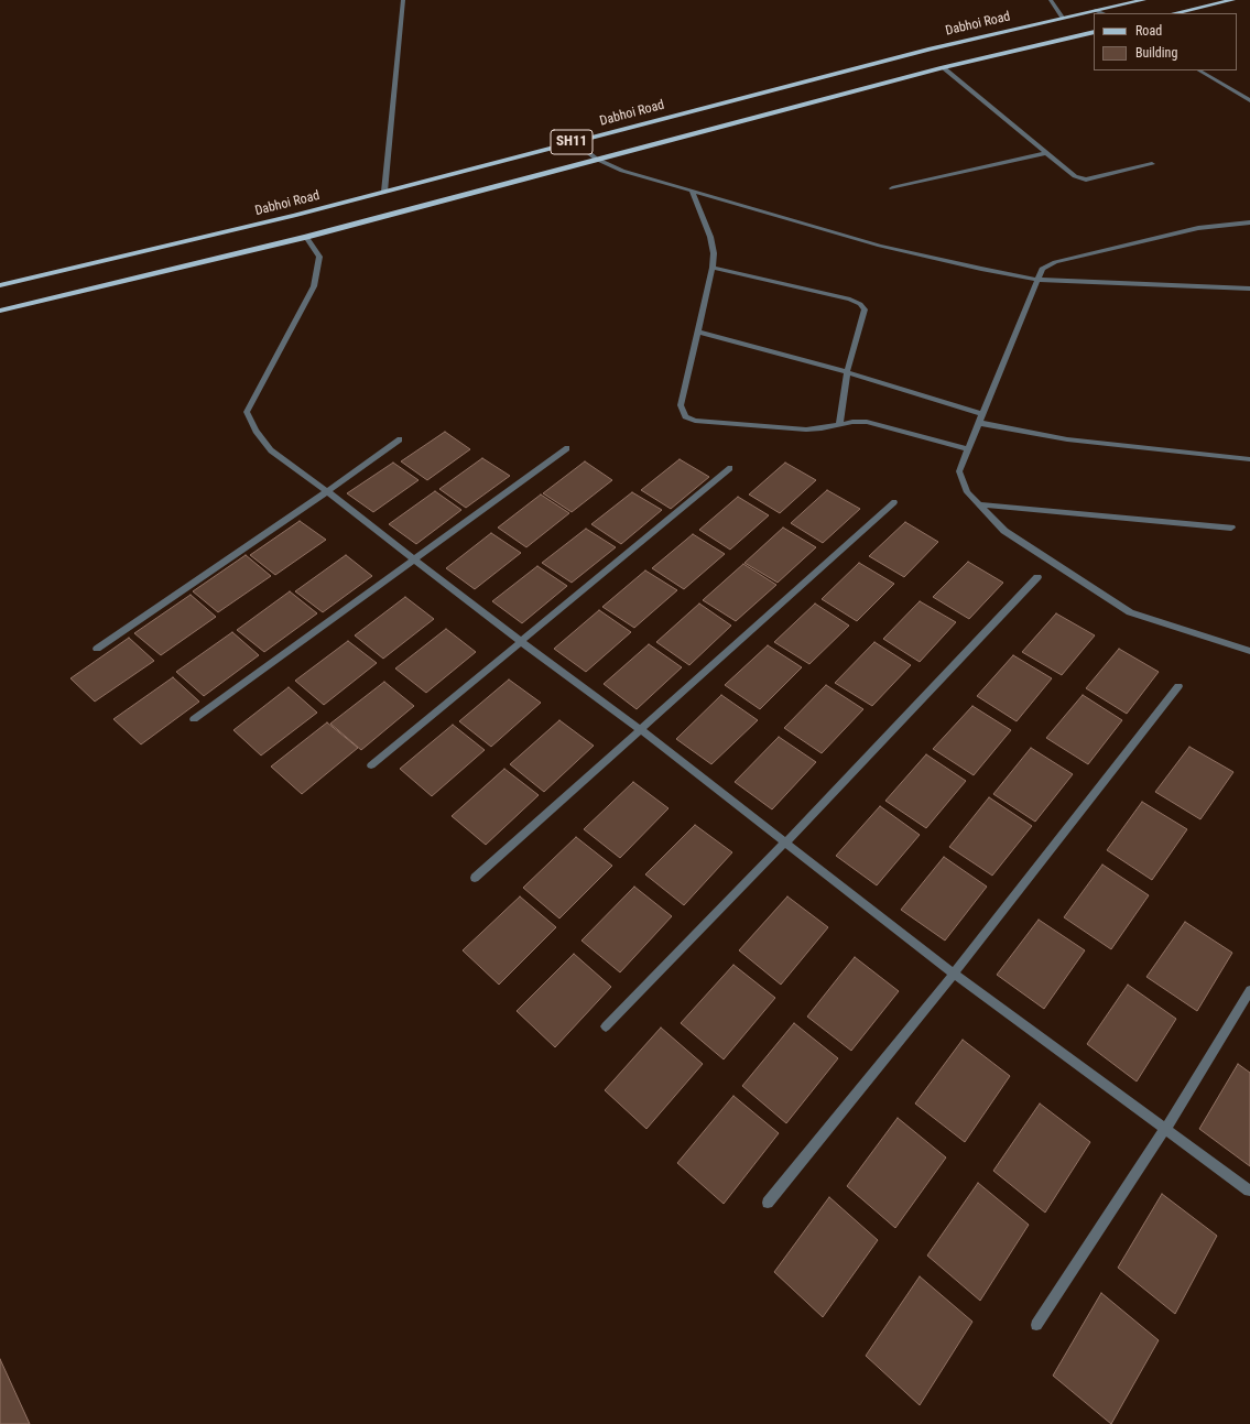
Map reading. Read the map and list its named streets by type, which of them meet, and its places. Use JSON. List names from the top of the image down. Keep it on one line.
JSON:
{"streets":{"main road":["Dabhoi Road","SH11"]},"legend":["Road","Building"]}
